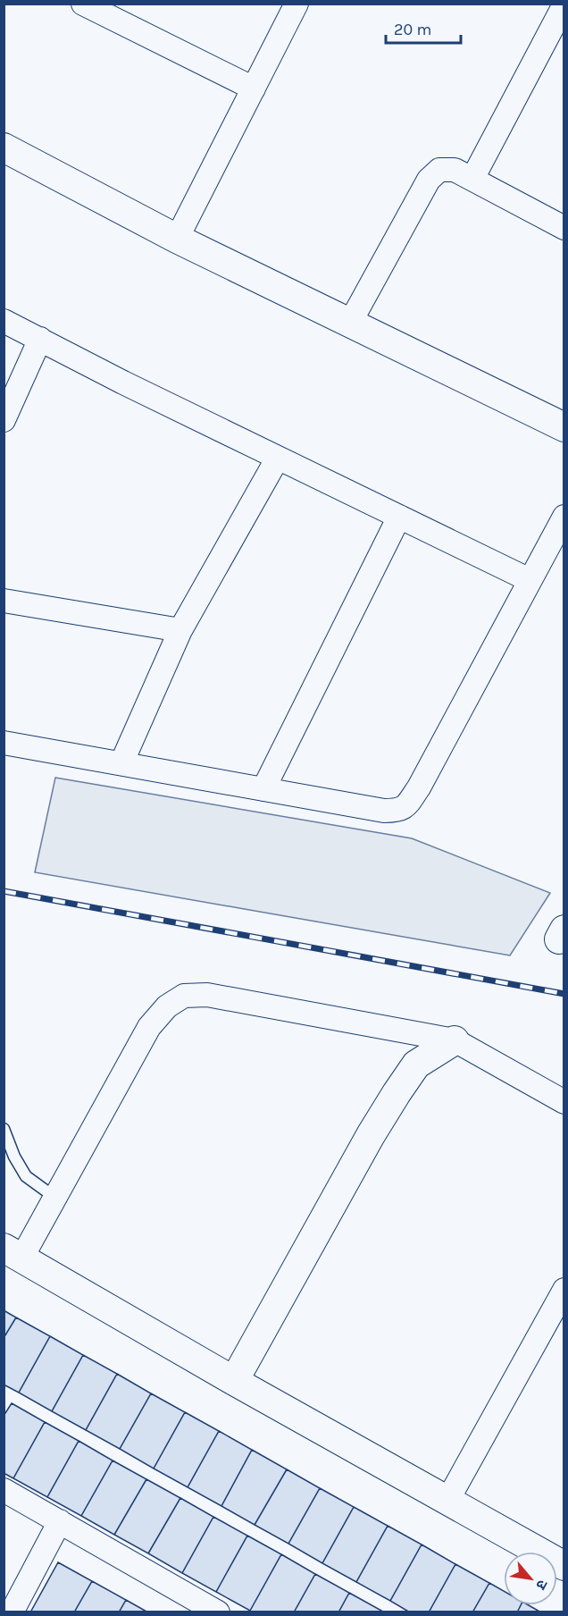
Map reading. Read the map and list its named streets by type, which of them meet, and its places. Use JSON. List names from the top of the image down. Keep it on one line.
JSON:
{"scale_bar":"20 m","north":"bottom right"}
